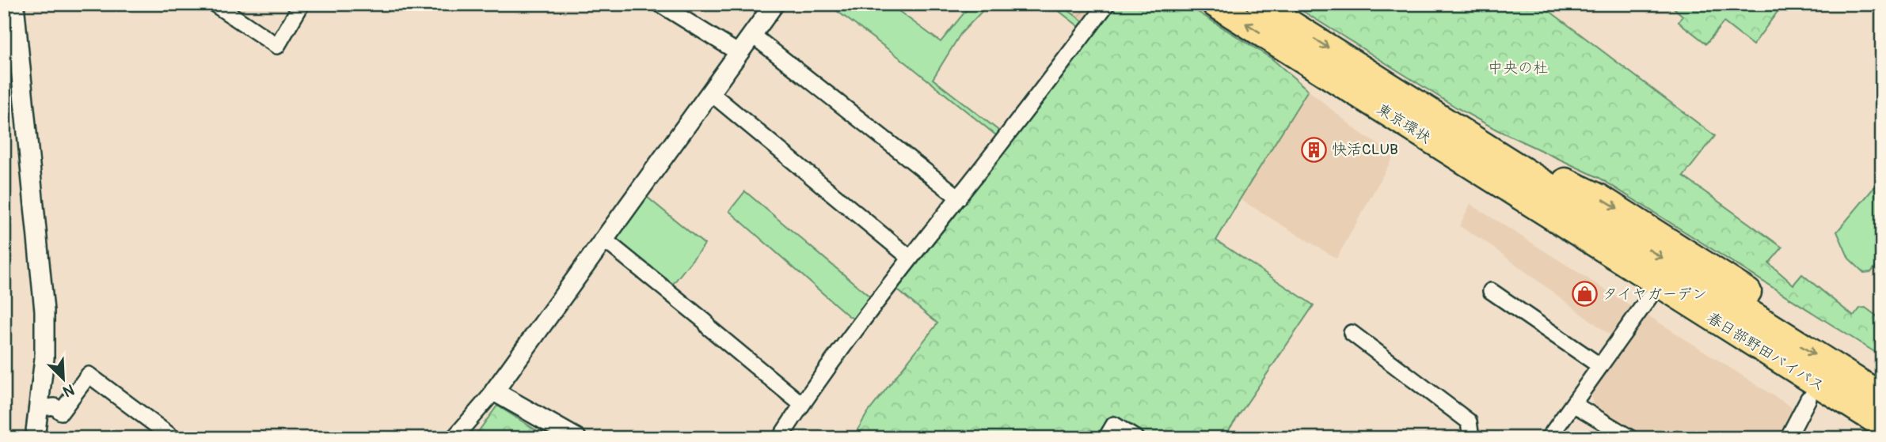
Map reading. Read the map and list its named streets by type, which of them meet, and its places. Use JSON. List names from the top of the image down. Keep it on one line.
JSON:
{"streets":{"highway":["東京環状","春日部野田バイパス"]},"crossings":[["東京環状","春日部野田バイパス"]],"parks":["中央の杜"],"places":{"building":["快活CLUB"],"shop":["タイヤガーデン"]},"north":"bottom right"}
